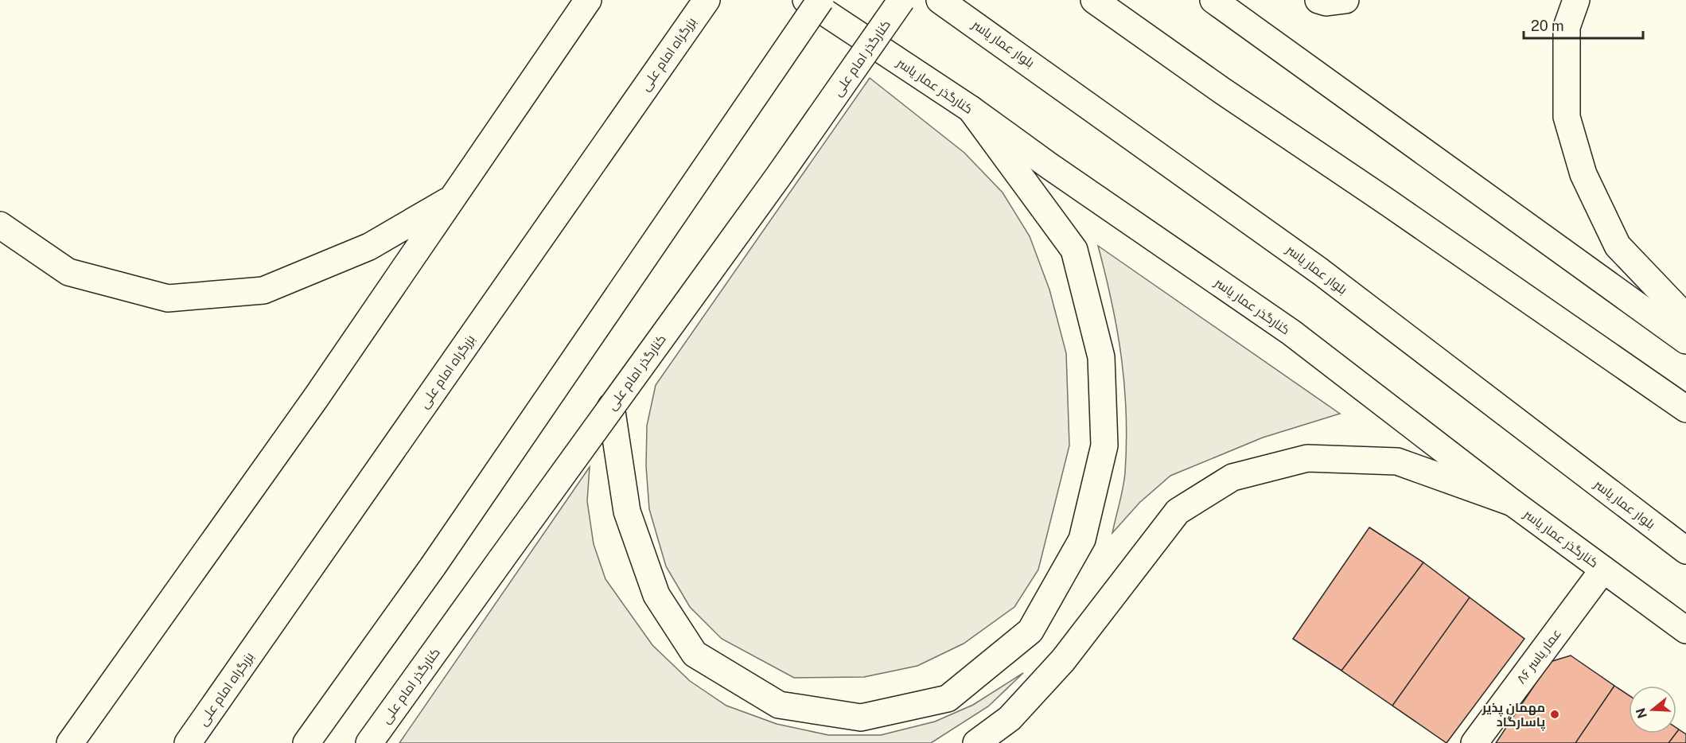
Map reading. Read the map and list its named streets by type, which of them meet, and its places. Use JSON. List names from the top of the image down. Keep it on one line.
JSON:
{"streets":{"main road":["بلوار عمار یاسر","بزرگراه امام علی","کنارگذر امام علی","کنارگذر عمار یاسر","عمار یاسر ۸۶"]},"crossings":[["کنارگذر عمار یاسر","عمار یاسر ۸۶"]],"places":["مهمان پذیر پاسارگاد"],"scale_bar":"20 m","north":"left"}
